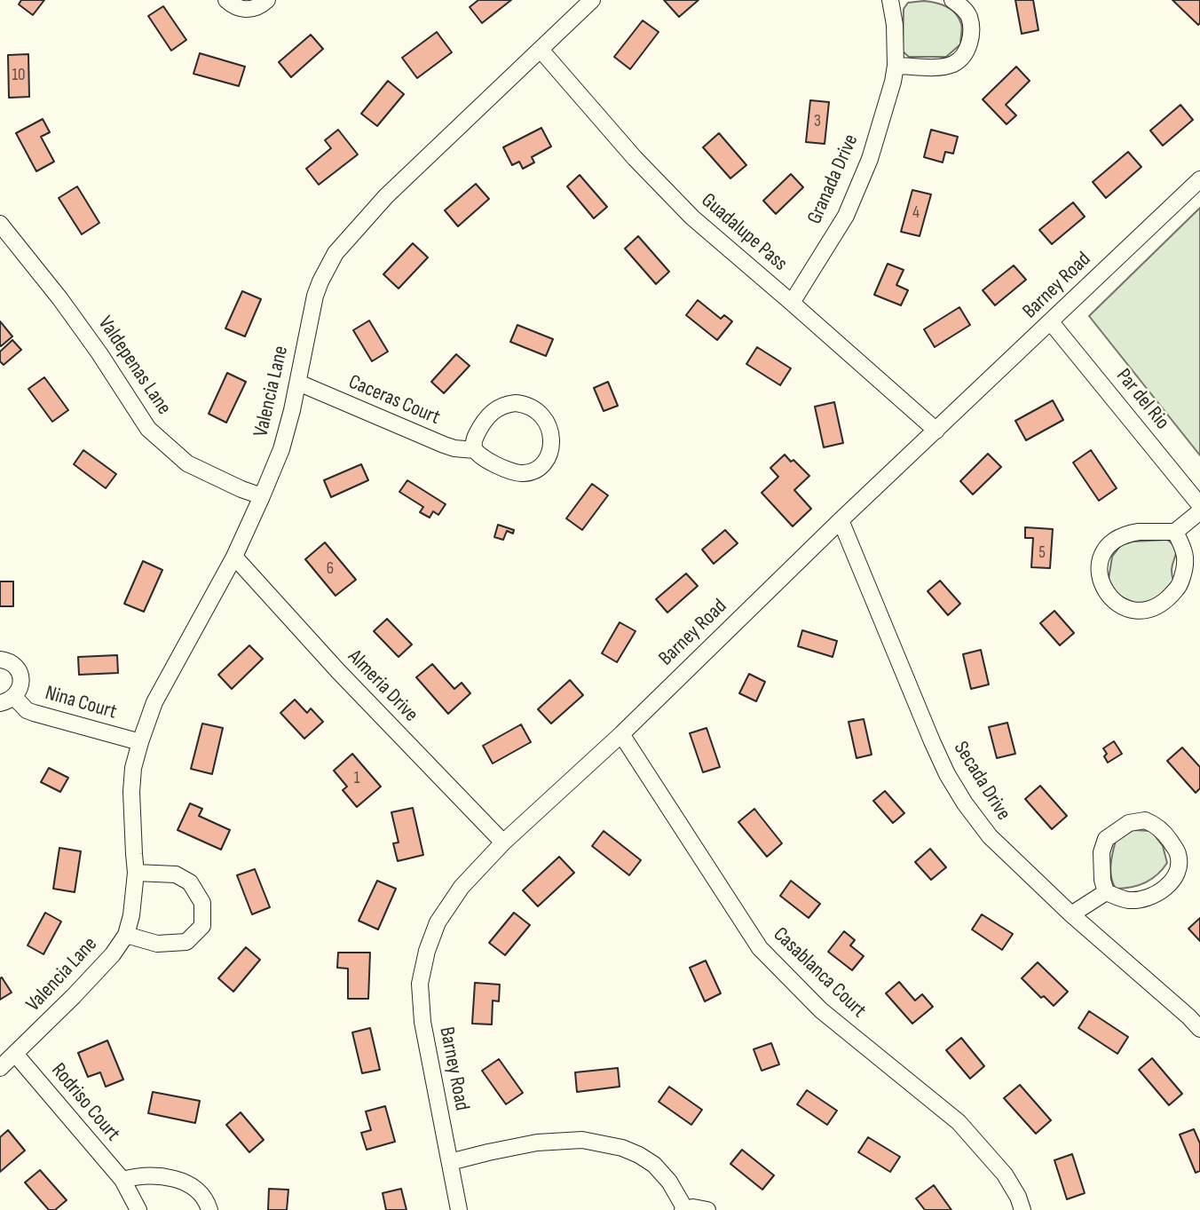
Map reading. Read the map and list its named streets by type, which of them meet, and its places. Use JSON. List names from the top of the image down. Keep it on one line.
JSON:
{"streets":{"street":["Granada Drive","Guadalupe Pass","Barney Road","Valdepenas Lane","Valencia Lane","Par del Rio","Caceras Court","Almeria Drive","Nina Court","Secada Drive","Casablanca Court","Rodriso Court"]},"crossings":[["Granada Drive","Guadalupe Pass"],["Guadalupe Pass","Barney Road"],["Guadalupe Pass","Valencia Lane"],["Barney Road","Par del Rio"],["Barney Road","Almeria Drive"],["Barney Road","Secada Drive"],["Barney Road","Casablanca Court"],["Valdepenas Lane","Valencia Lane"],["Valencia Lane","Caceras Court"],["Valencia Lane","Almeria Drive"],["Valencia Lane","Nina Court"],["Valencia Lane","Rodriso Court"]],"house_numbers":["10","3","4","5","6","1"]}
